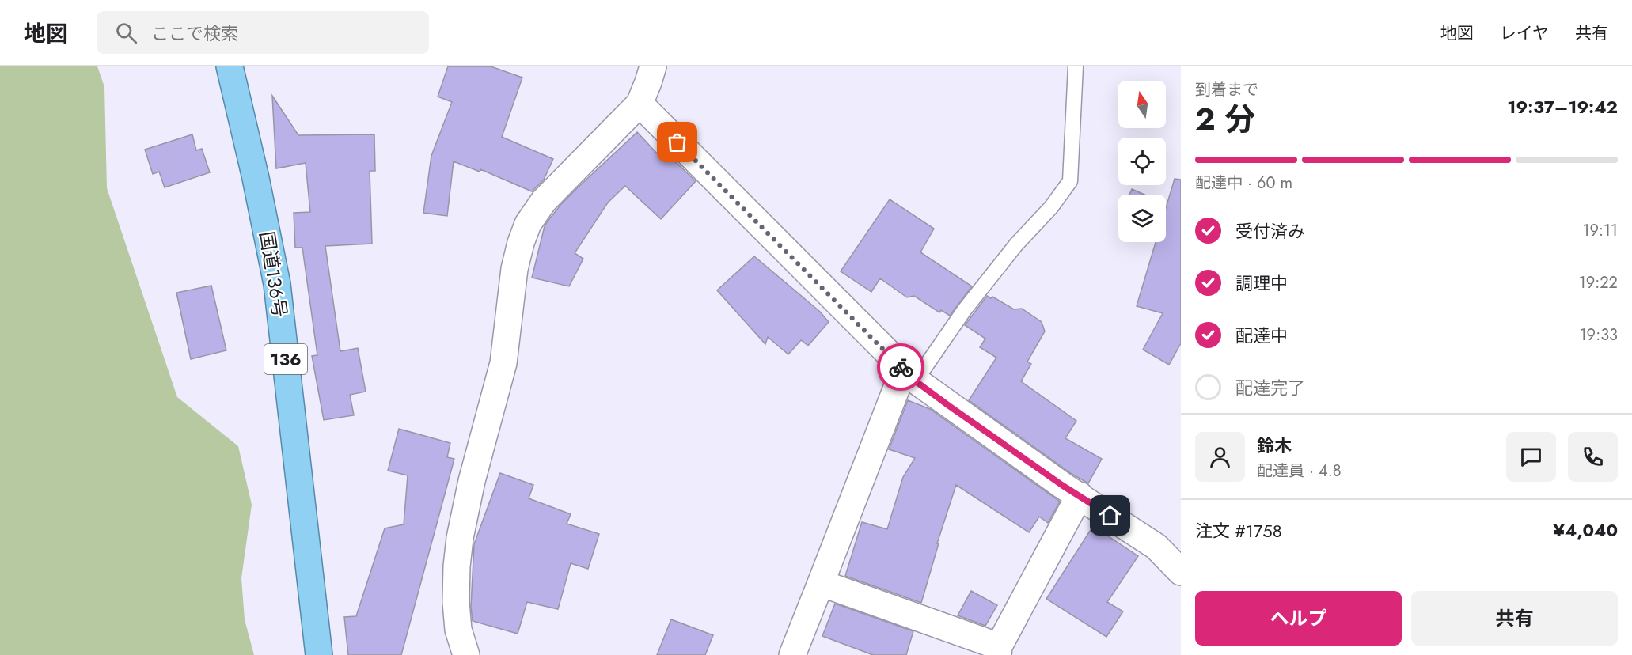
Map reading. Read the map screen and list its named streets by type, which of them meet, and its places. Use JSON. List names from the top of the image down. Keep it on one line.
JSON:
{"streets":{"highway":["国道136号","136"]},"north":"top","page":{"header":"地図","search":"ここで検索","nav":["地図","レイヤ","共有"],"heading":["2 分","到着まで","19:37–19:42"],"panel":["鈴木","配達員 · 4.8","注文 #1758","¥4,040"],"bar":"配達中 · 60 m","list":[["受付済み","19:11"],["調理中","19:22"],["配達中","19:33"],"配達完了"],"buttons":["ヘルプ","共有"]}}
